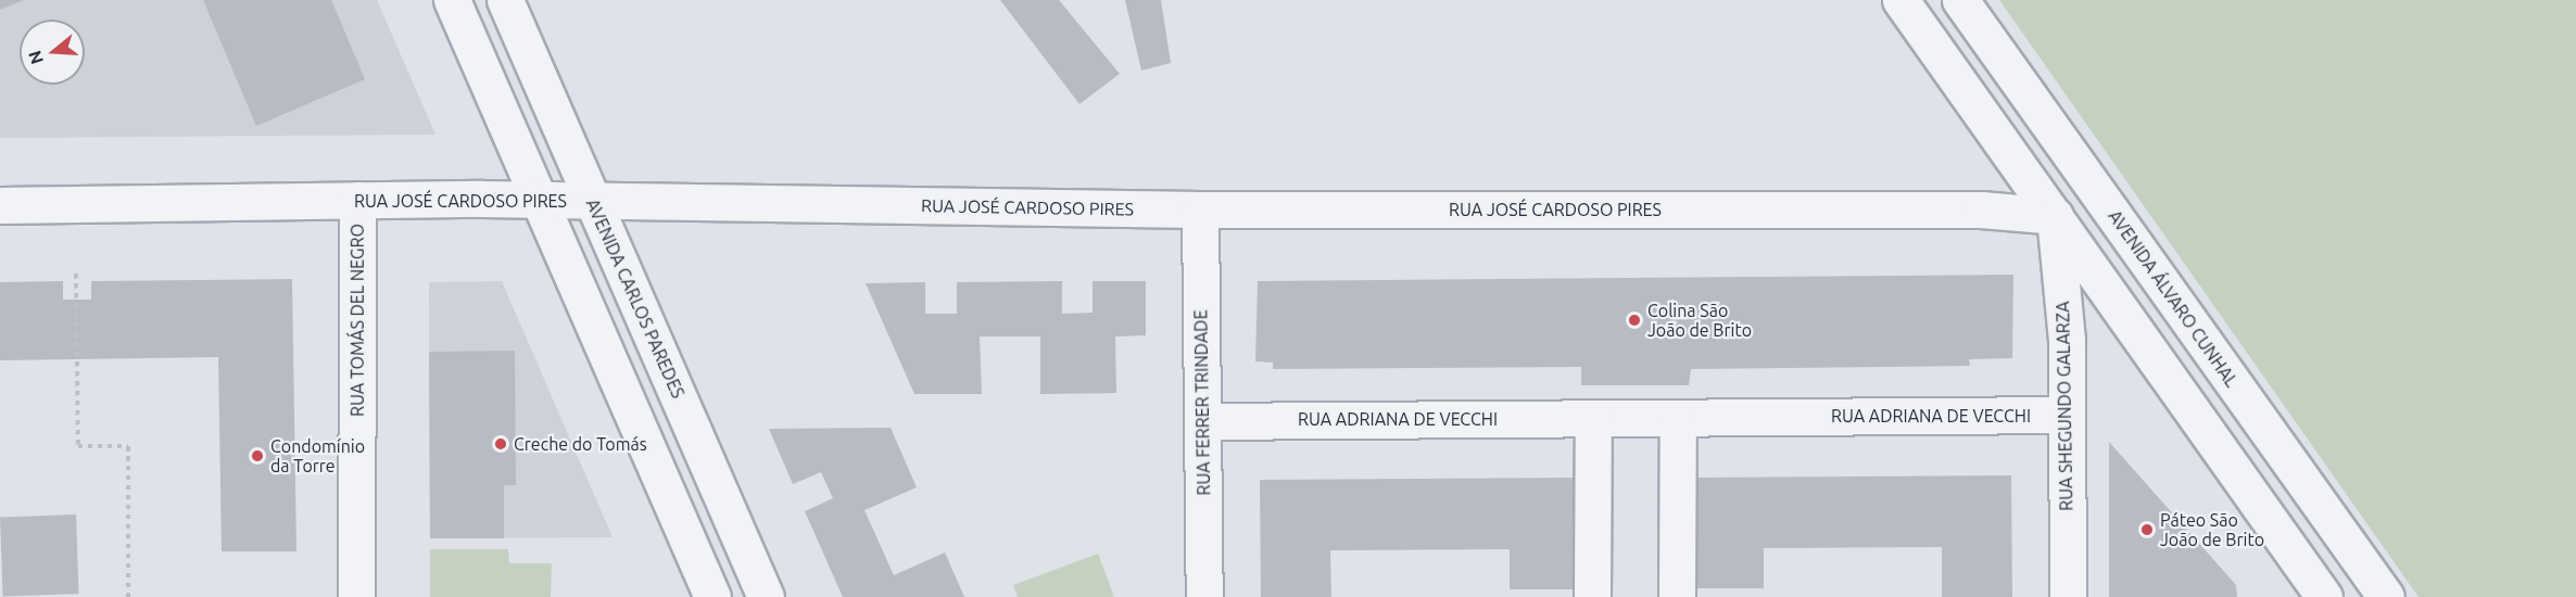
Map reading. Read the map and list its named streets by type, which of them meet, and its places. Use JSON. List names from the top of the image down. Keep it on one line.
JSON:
{"streets":{"street":["RUA JOSÉ CARDOSO PIRES","AVENIDA CARLOS PAREDES","AVENIDA ÁLVARO CUNHAL","RUA TOMÁS DEL NEGRO","RUA FERRER TRINDADE","RUA SHEGUNDO GALARZA","RUA ADRIANA DE VECCHI"]},"crossings":[["RUA JOSÉ CARDOSO PIRES","AVENIDA CARLOS PAREDES"],["RUA JOSÉ CARDOSO PIRES","RUA TOMÁS DEL NEGRO"],["RUA JOSÉ CARDOSO PIRES","RUA FERRER TRINDADE"],["RUA JOSÉ CARDOSO PIRES","RUA SHEGUNDO GALARZA"],["RUA FERRER TRINDADE","RUA ADRIANA DE VECCHI"],["RUA SHEGUNDO GALARZA","RUA ADRIANA DE VECCHI"]],"places":["Colina São João de Brito","Creche do Tomás","Condomínio da Torre","Páteo São João de Brito"],"north":"left"}
